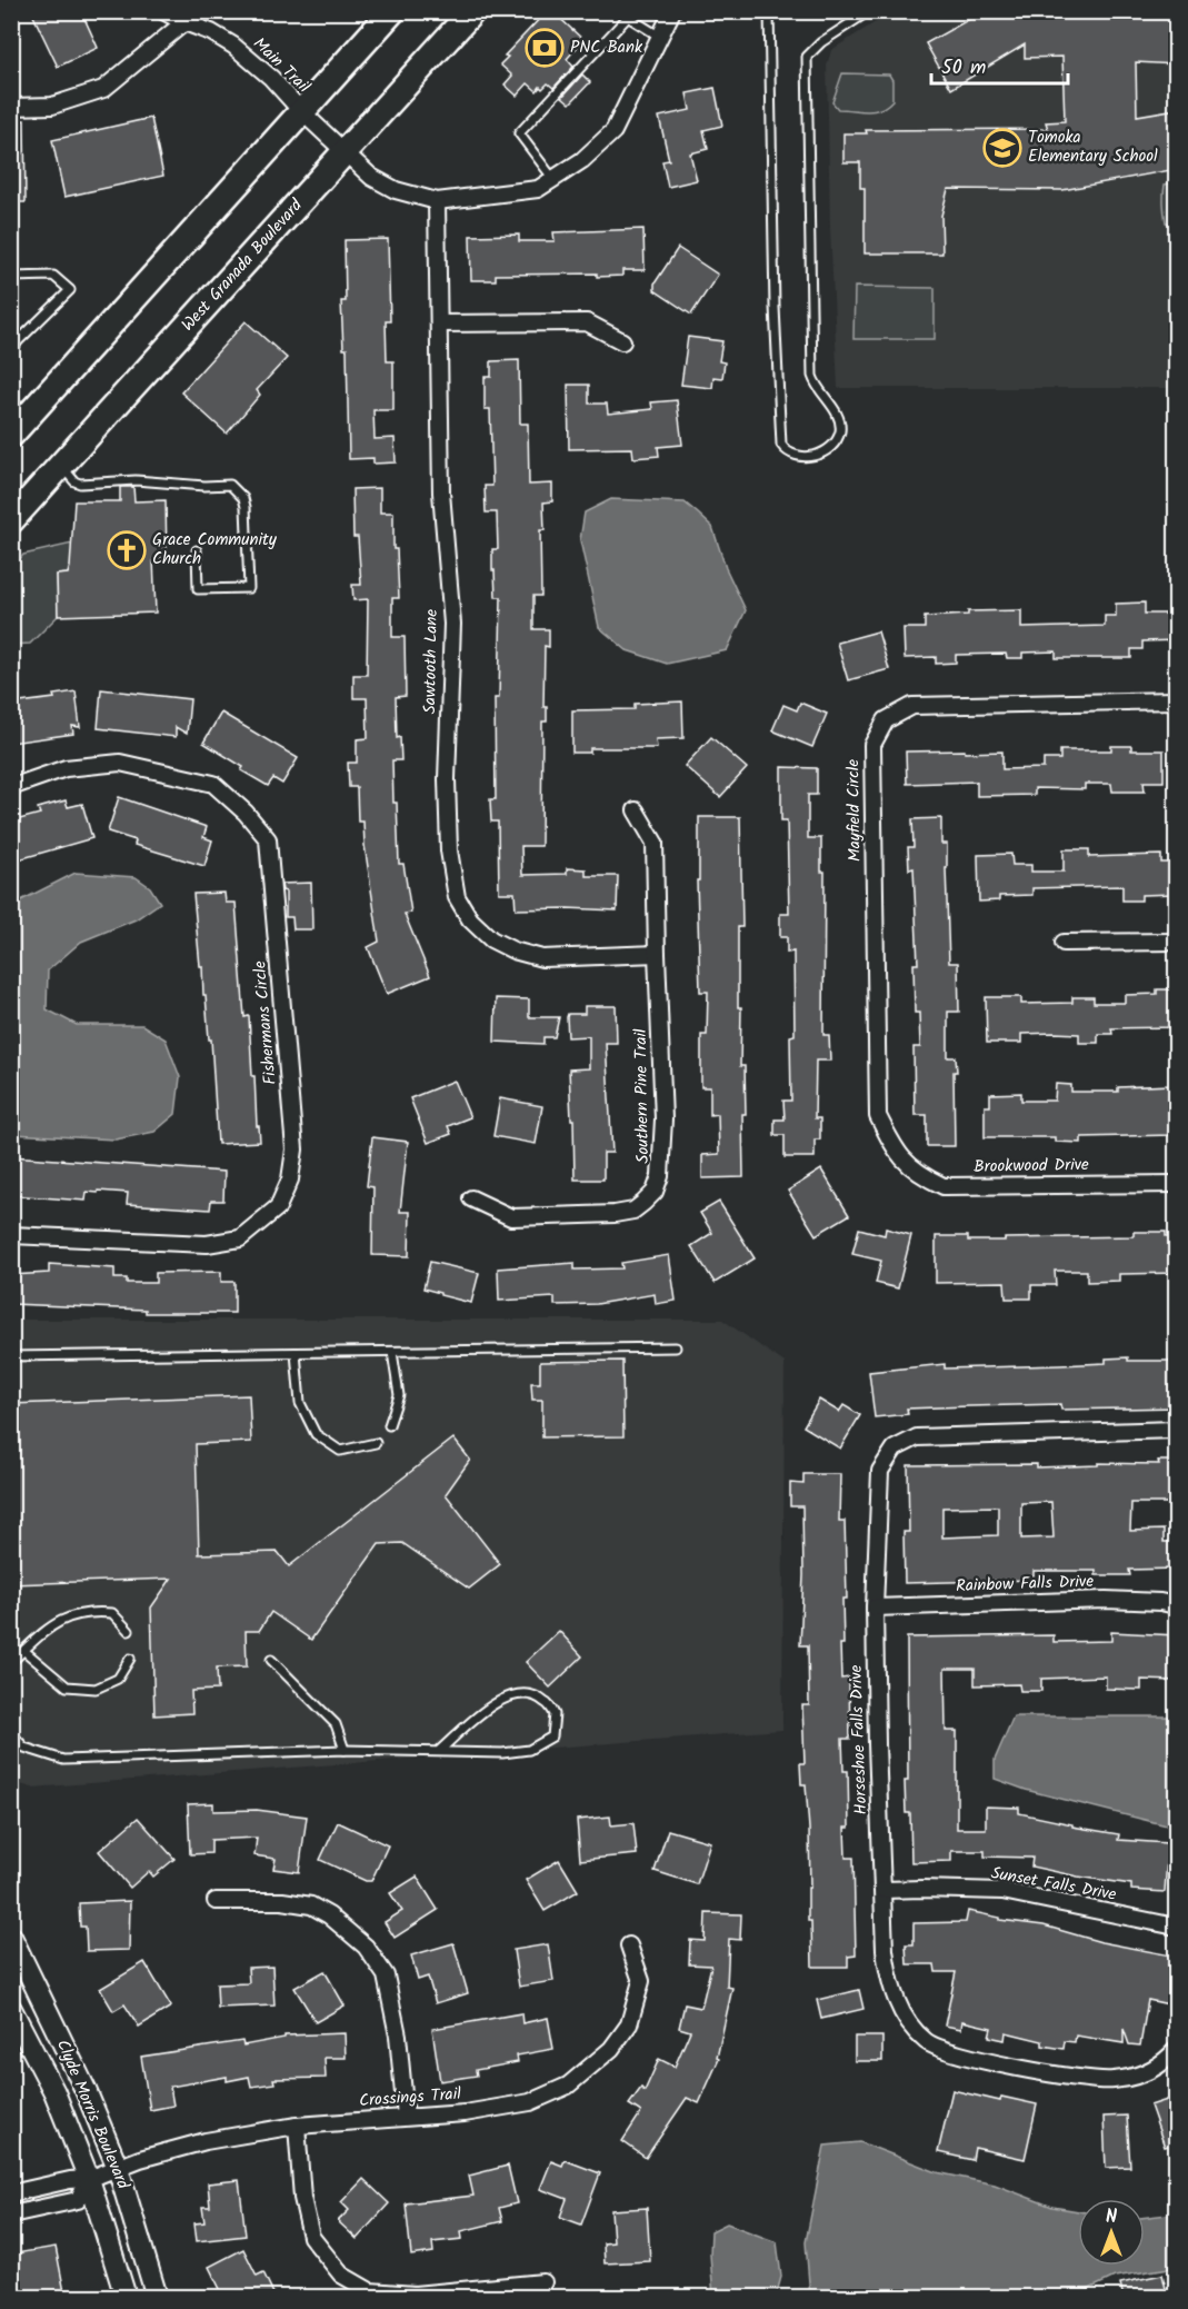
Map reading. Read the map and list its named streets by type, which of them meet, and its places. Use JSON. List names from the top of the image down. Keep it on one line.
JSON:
{"streets":{"main road":["West Granada Boulevard"],"street":["Main Trail","Sawtooth Lane","Mayfield Circle","Fishermans Circle","Southern Pine Trail","Brookwood Drive","Rainbow Falls Drive","Horseshoe Falls Drive","Sunset Falls Drive","Crossings Trail","Clyde Morris Boulevard"]},"crossings":[["Main Trail","West Granada Boulevard"],["Main Trail","Sawtooth Lane"],["Sawtooth Lane","Southern Pine Trail"],["Mayfield Circle","Brookwood Drive"],["Rainbow Falls Drive","Horseshoe Falls Drive"],["Horseshoe Falls Drive","Sunset Falls Drive"],["Crossings Trail","Clyde Morris Boulevard"]],"places":{"bank":["PNC Bank"],"school or university":["Tomoka Elementary School"],"church":["Grace Community Church"]},"scale_bar":"50 m","north":"top"}
